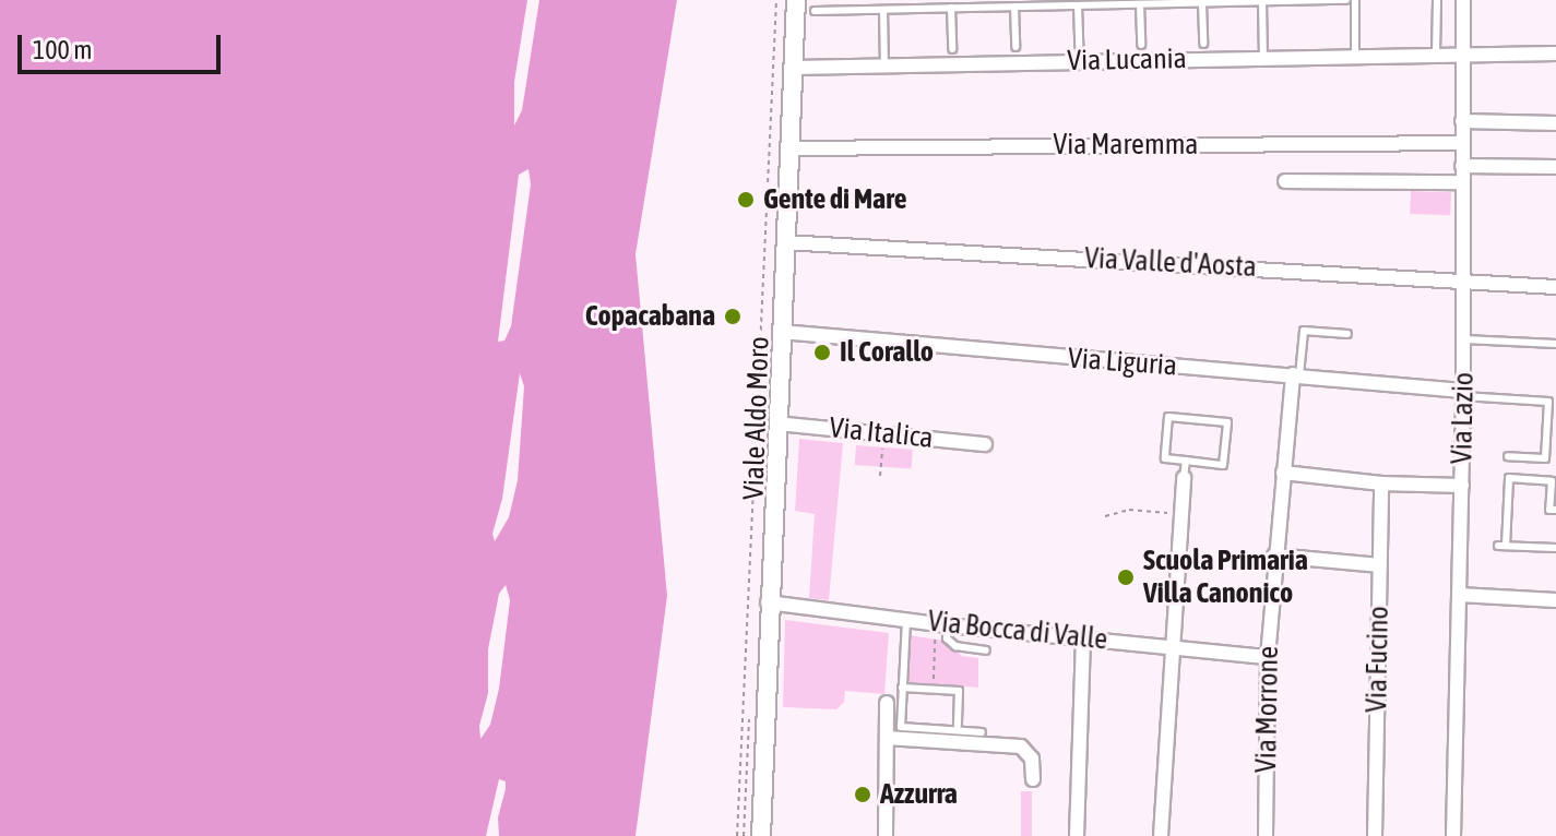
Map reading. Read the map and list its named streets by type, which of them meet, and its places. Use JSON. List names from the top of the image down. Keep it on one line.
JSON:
{"streets":{"street":["Via Lucania","Via Maremma","Via Valle d'Aosta","Via Liguria","Viale Aldo Moro","Via Lazio","Via Italica","Via Bocca di Valle","Via Fucino","Via Morrone"]},"crossings":[["Via Lucania","Viale Aldo Moro"],["Via Lucania","Via Lazio"],["Via Maremma","Viale Aldo Moro"],["Via Maremma","Via Lazio"],["Via Valle d'Aosta","Viale Aldo Moro"],["Via Valle d'Aosta","Via Lazio"],["Via Liguria","Viale Aldo Moro"],["Via Liguria","Via Lazio"],["Via Liguria","Via Morrone"],["Viale Aldo Moro","Via Italica"],["Viale Aldo Moro","Via Bocca di Valle"],["Via Bocca di Valle","Via Morrone"]],"places":["Gente di Mare","Copacabana","Il Corallo","Scuola Primaria Villa Canonico","Azzurra"],"scale_bar":"100 m"}
